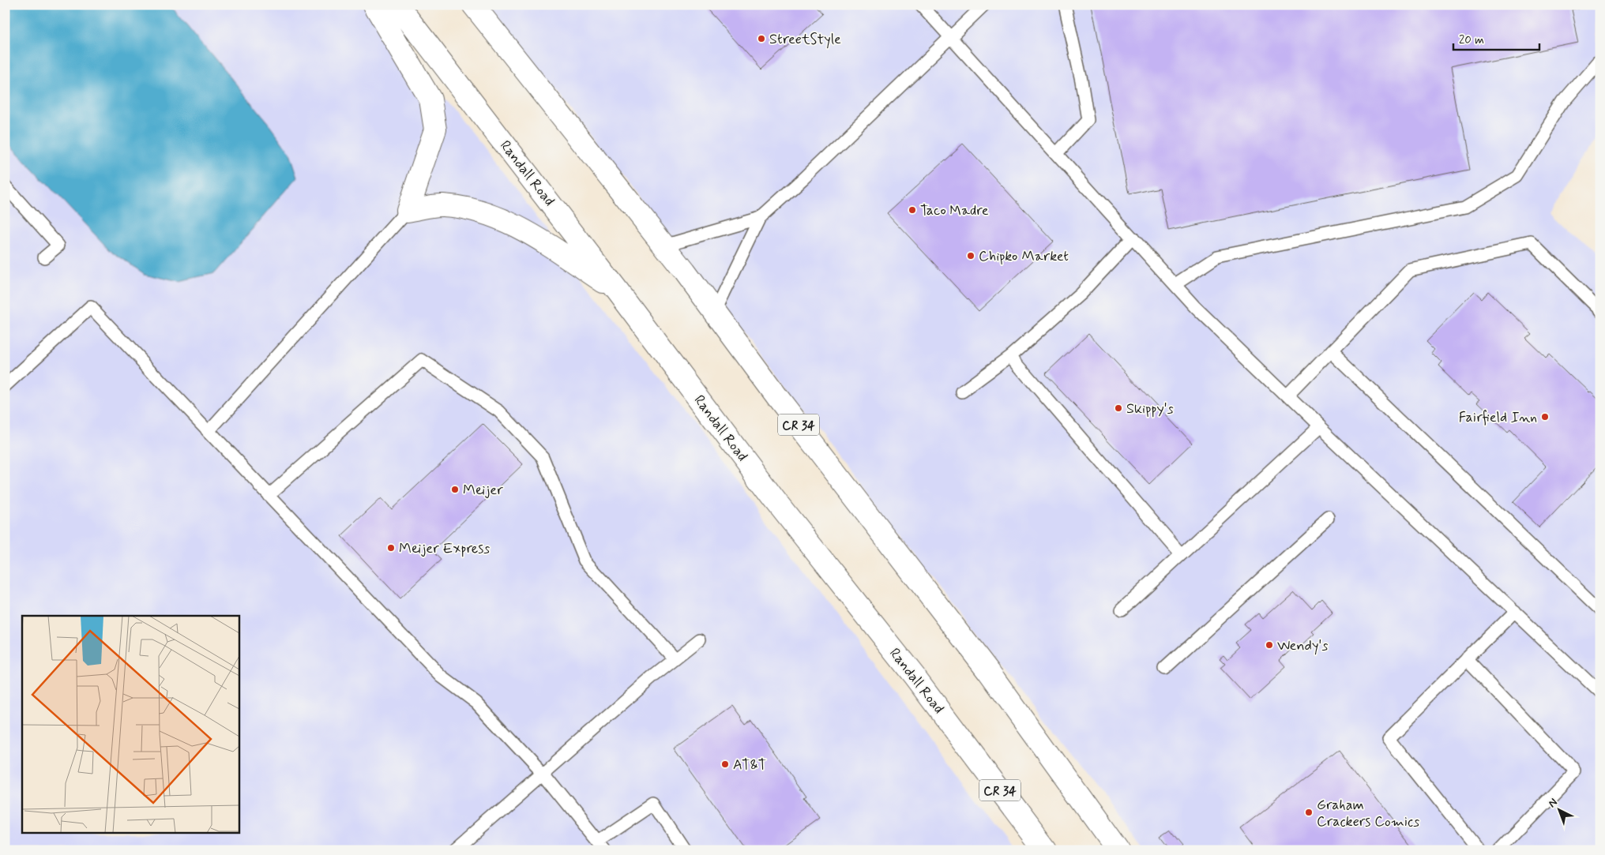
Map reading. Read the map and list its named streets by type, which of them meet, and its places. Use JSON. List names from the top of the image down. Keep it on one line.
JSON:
{"streets":{"main road":["Randall Road","CR 34"]},"places":["StreetStyle","Taco Madre","Chipko Market","Skippy's","Fairfield Inn","Meijer","Meijer Express","Wendy's","AT&T","Graham Crackers Comics"],"scale_bar":"20 m","north":"top left"}
